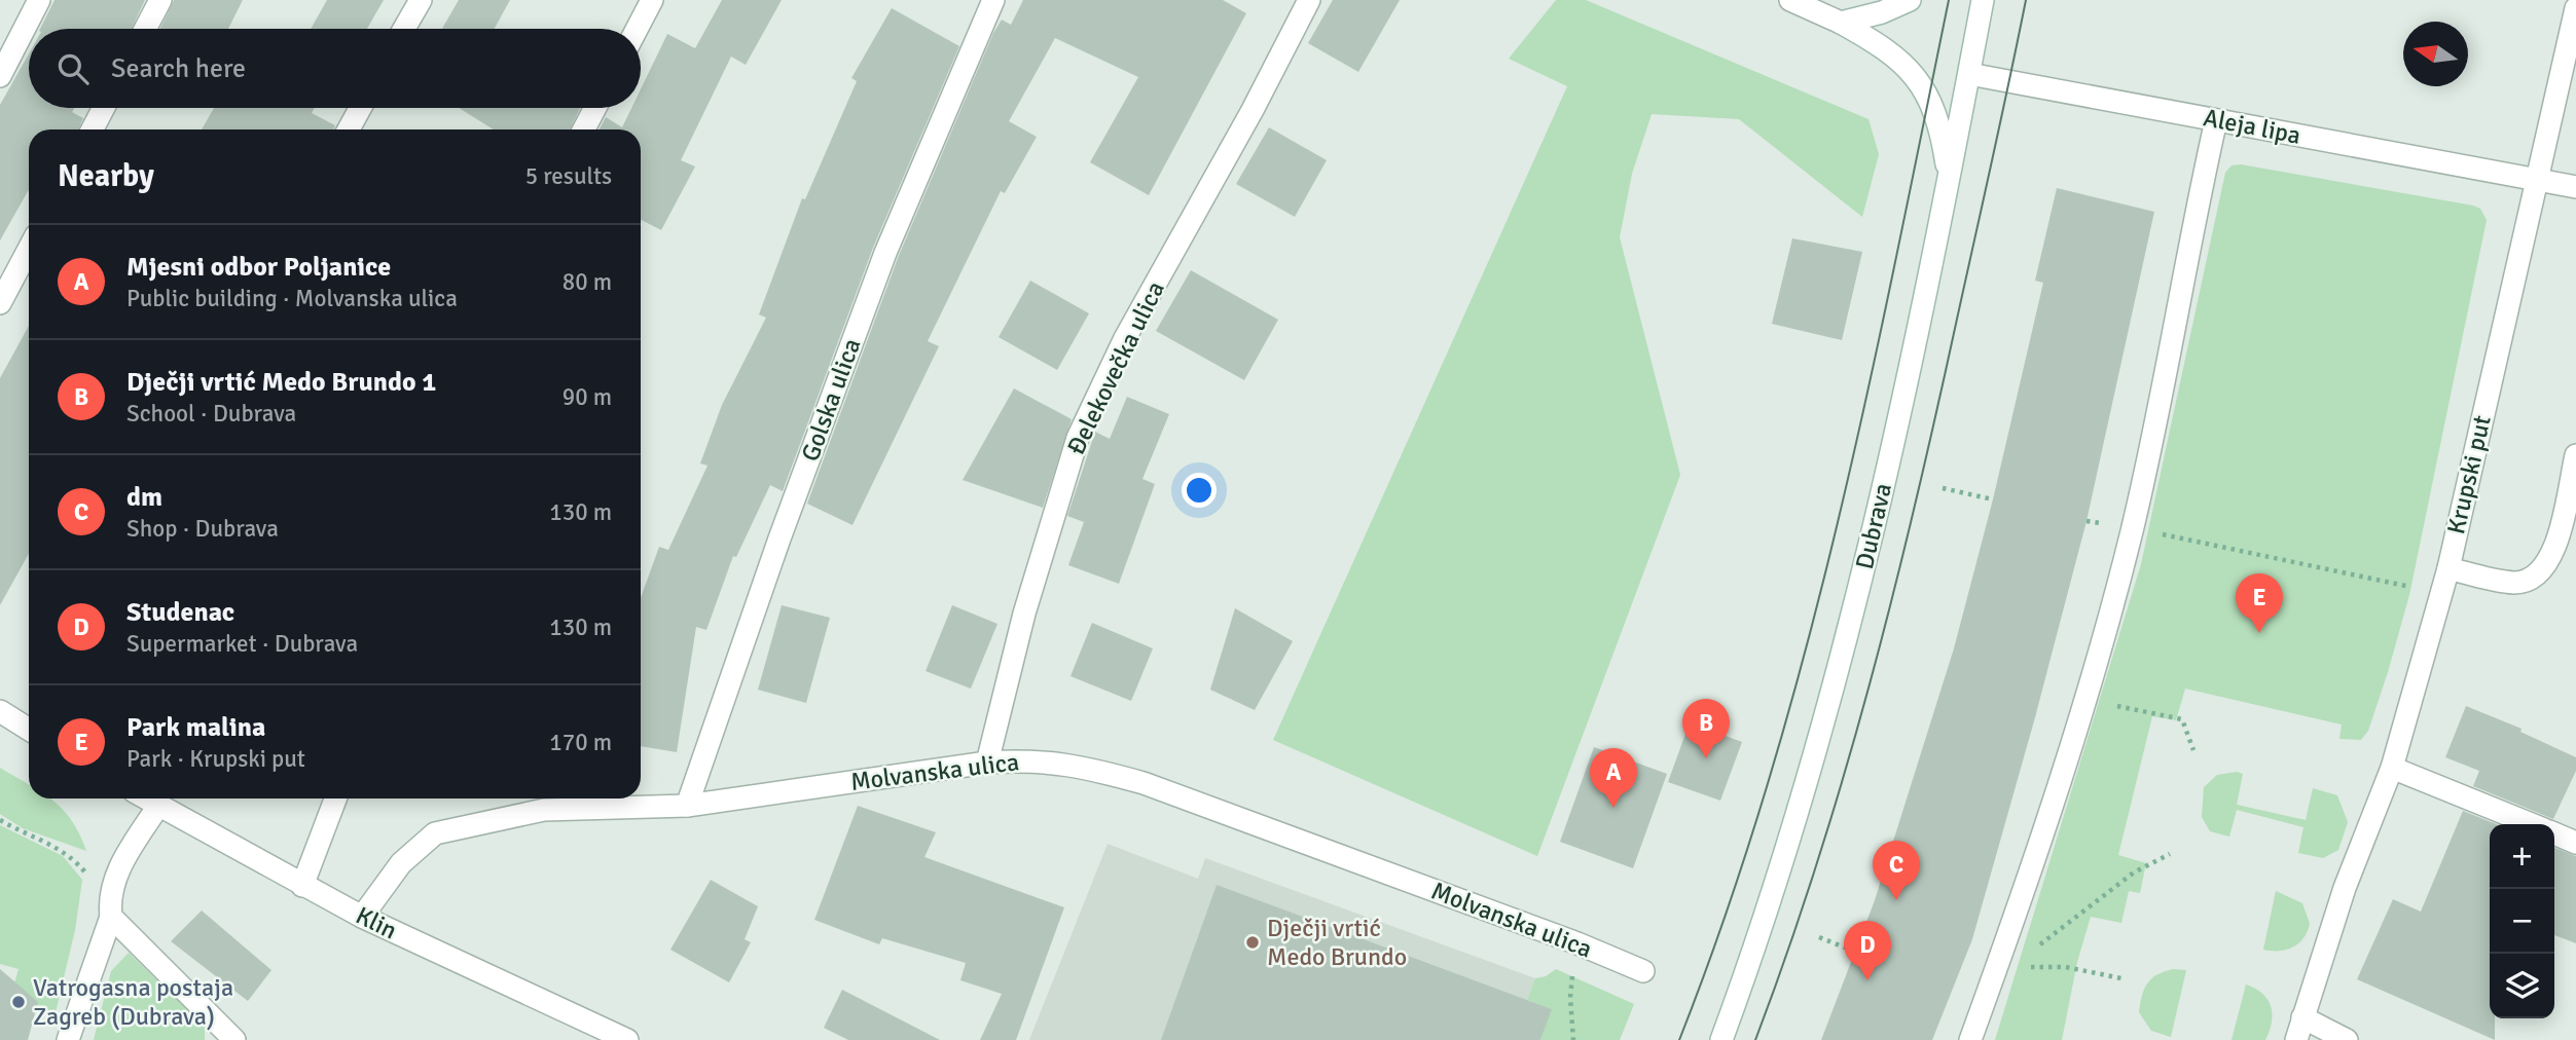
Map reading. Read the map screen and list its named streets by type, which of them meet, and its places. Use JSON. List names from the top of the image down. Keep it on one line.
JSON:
{"streets":{"street":["Aleja lipa","Đelekovečka ulica","Golska ulica","Krupski put","Dubrava","Molvanska ulica","Klin"]},"crossings":[["Aleja lipa","Krupski put"],["Aleja lipa","Dubrava"],["Đelekovečka ulica","Molvanska ulica"],["Golska ulica","Molvanska ulica"],["Molvanska ulica","Klin"]],"places":["Dječji vrtić Medo Brundo","Vatrogasna postaja Zagreb (Dubrava)"],"north":"left","page":{"search":"Search here","heading":["Nearby","5 results"],"list":[{"mark":"A","name":"Mjesni odbor Poljanice","note":"Public building · Molvanska ulica","value":"80 m"},{"mark":"B","name":"Dječji vrtić Medo Brundo 1","note":"School · Dubrava","value":"90 m"},{"mark":"C","name":"dm","note":"Shop · Dubrava","value":"130 m"},{"mark":"D","name":"Studenac","note":"Supermarket · Dubrava","value":"130 m"},{"mark":"E","name":"Park malina","note":"Park · Krupski put","value":"170 m"}],"pins":["E","B","A","C","D"],"map_buttons":["+","−"]}}
